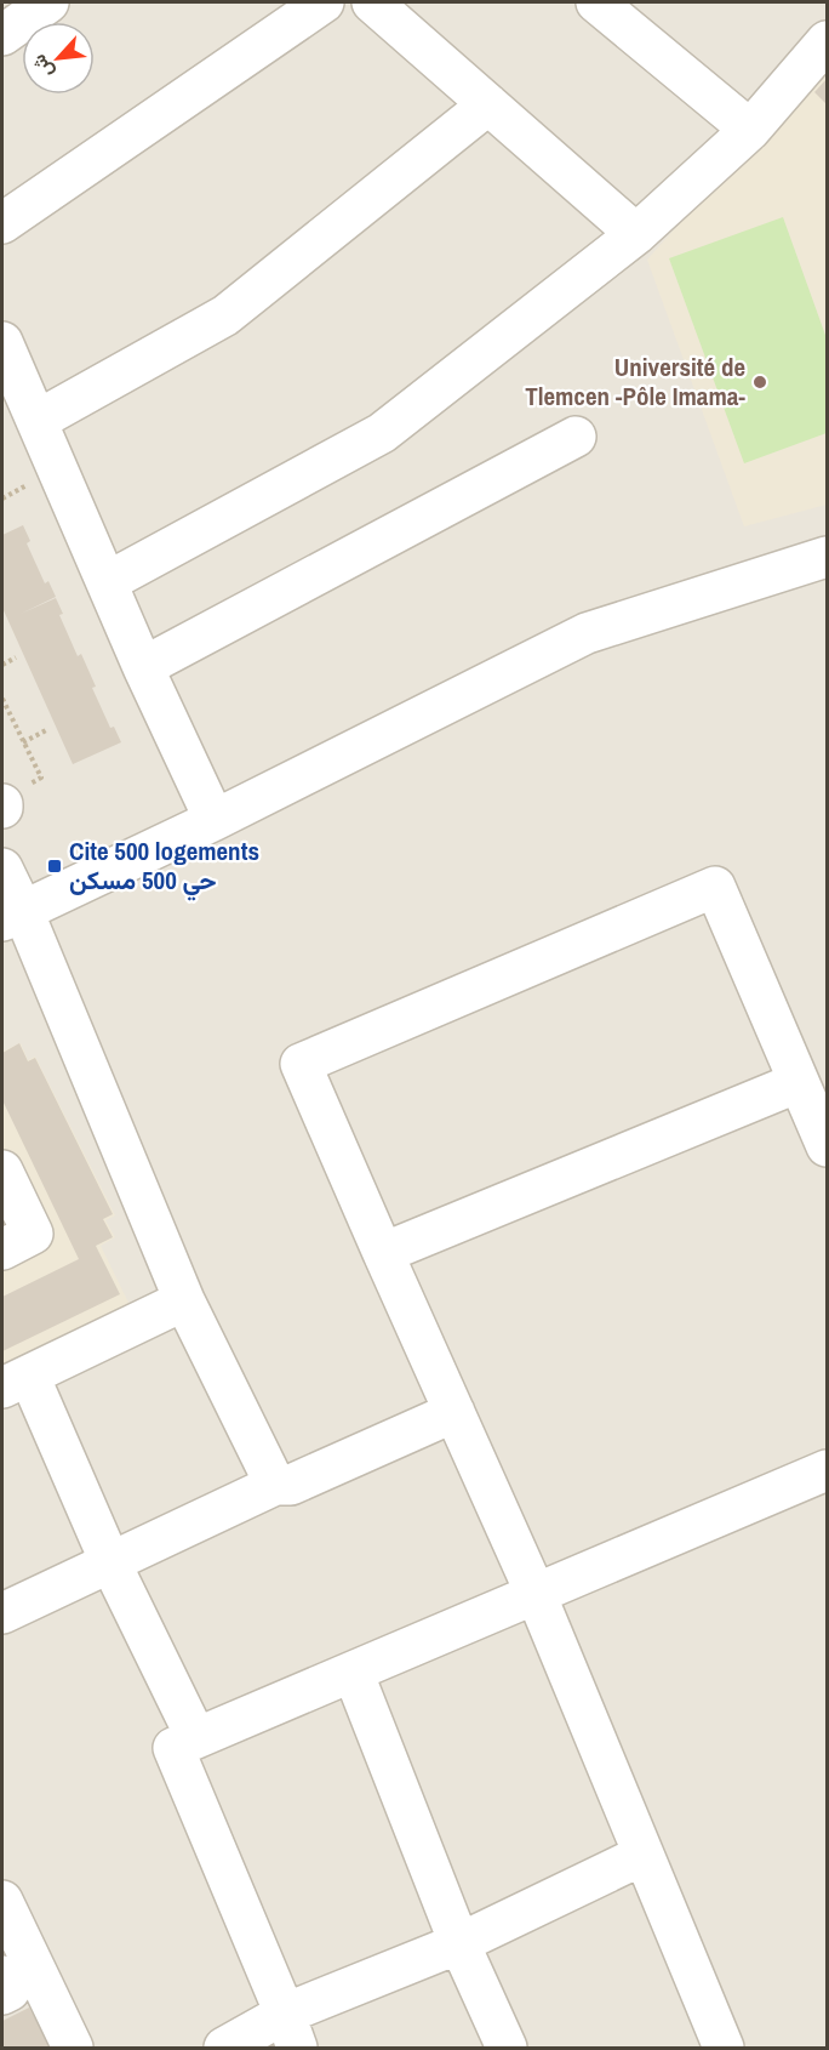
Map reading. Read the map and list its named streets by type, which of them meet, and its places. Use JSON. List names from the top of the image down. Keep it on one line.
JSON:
{"places":{"other":["Université de Tlemcen -Pôle Imama-"],"transit":["Cite 500 logements حي 500 مسكن"]},"north":"bottom left"}
